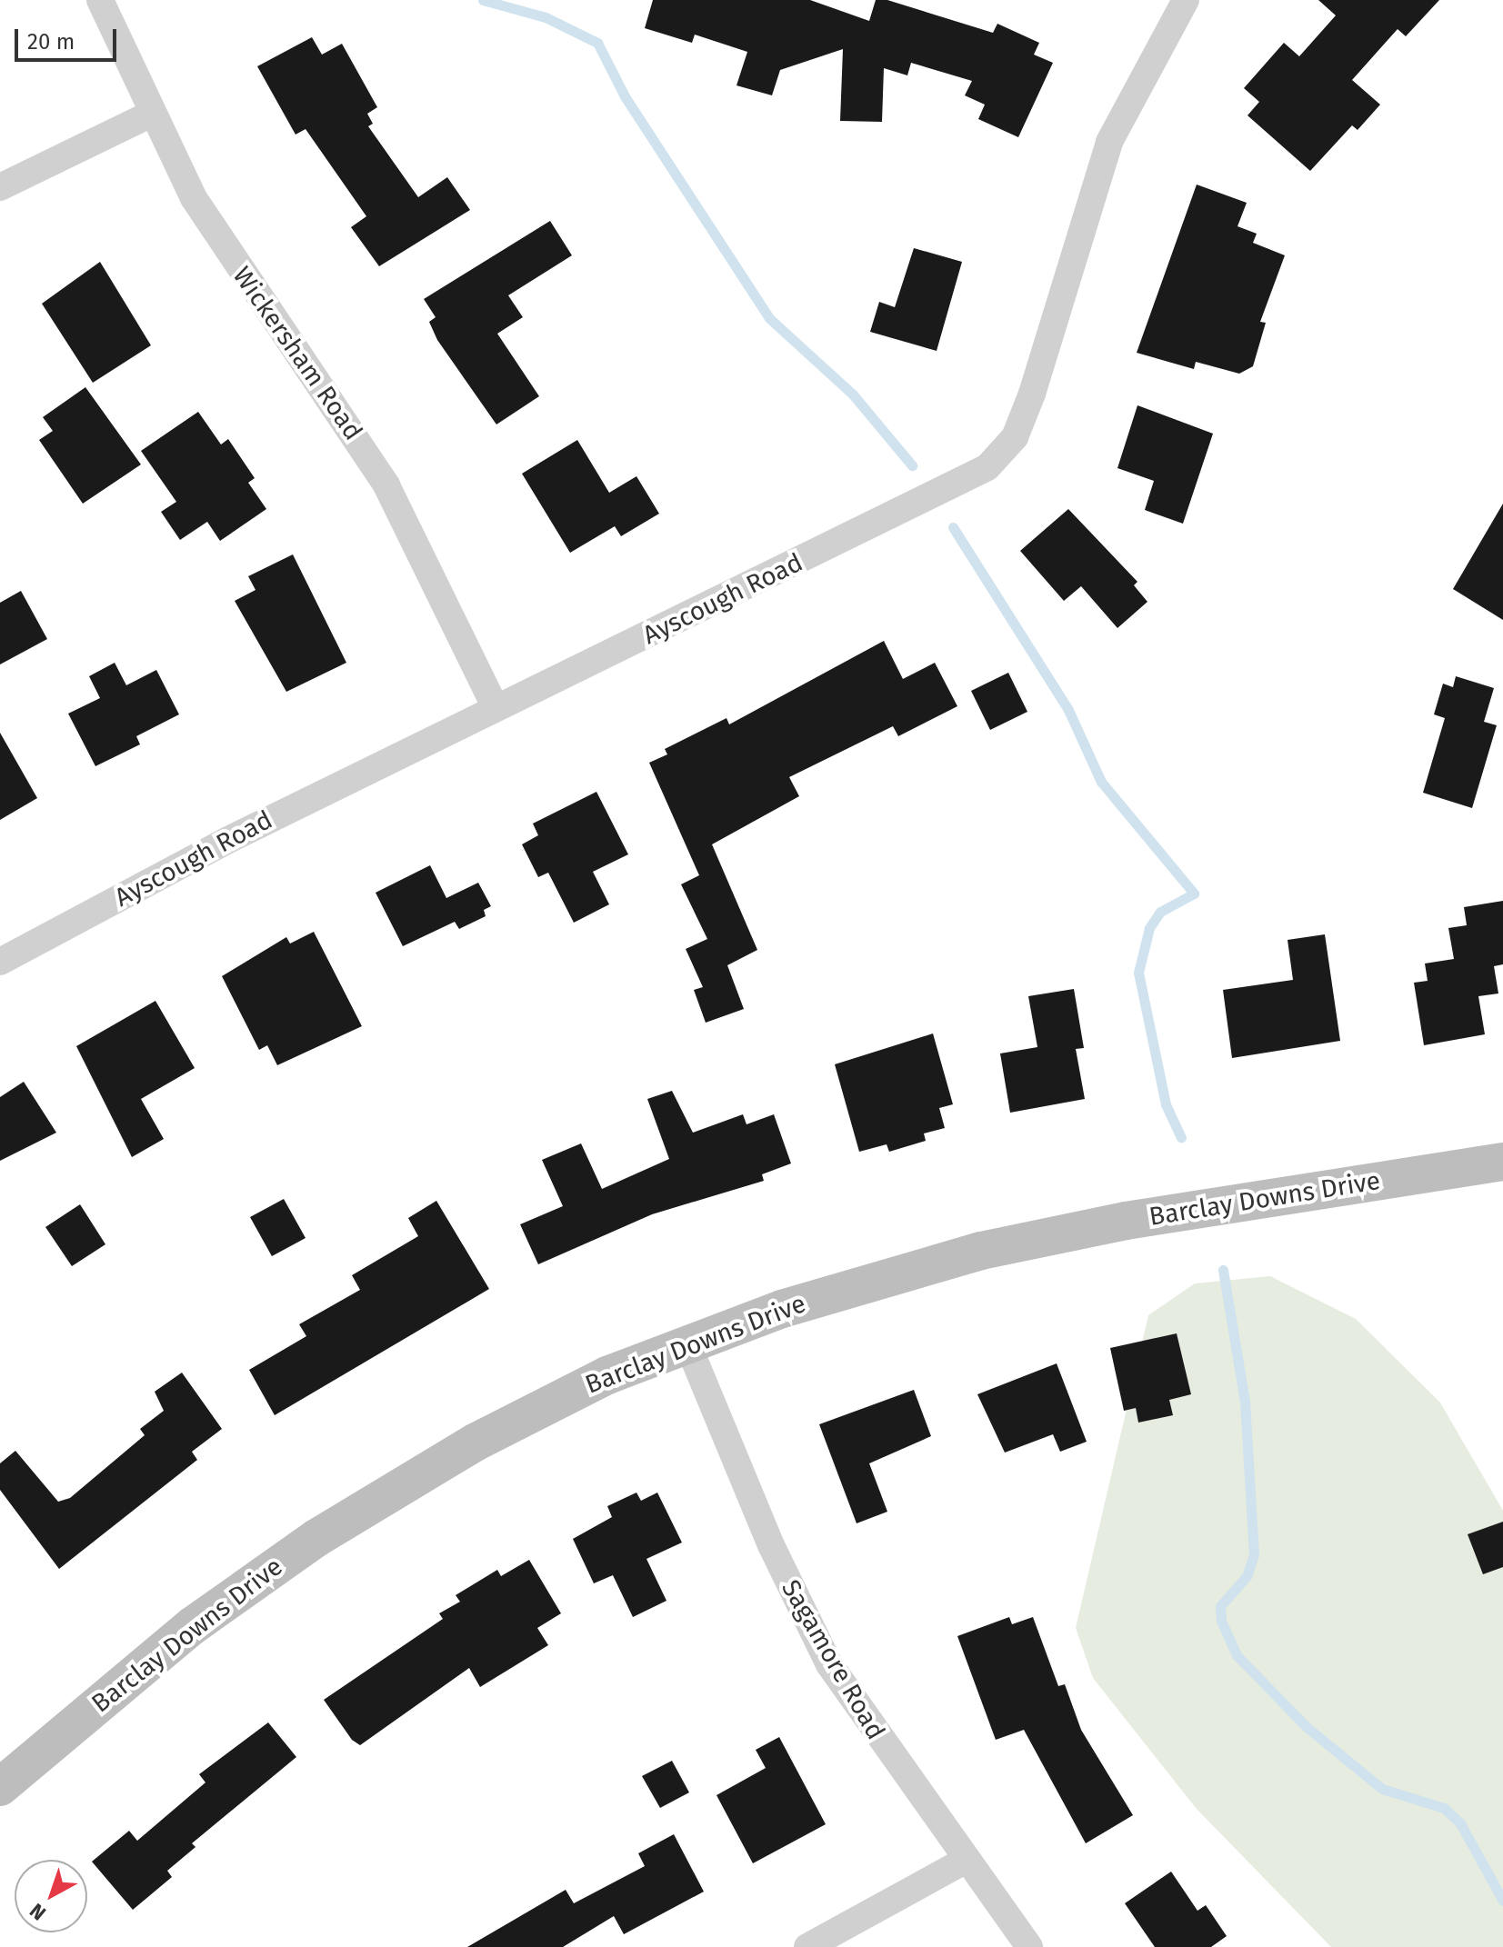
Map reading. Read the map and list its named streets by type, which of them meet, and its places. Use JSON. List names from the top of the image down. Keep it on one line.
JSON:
{"streets":{"street":["Wickersham Road","Ayscough Road","Barclay Downs Drive","Sagamore Road"]},"crossings":[["Wickersham Road","Ayscough Road"],["Barclay Downs Drive","Sagamore Road"]],"scale_bar":"20 m","north":"bottom left"}
